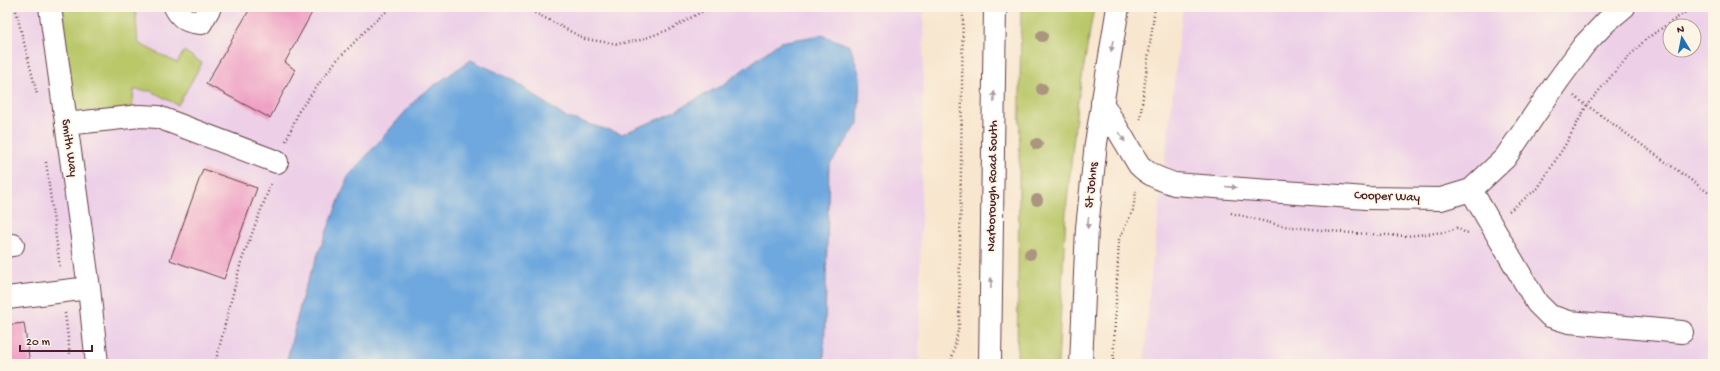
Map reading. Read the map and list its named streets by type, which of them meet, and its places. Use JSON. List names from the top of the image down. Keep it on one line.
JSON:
{"streets":{"street":["Smith Way","St Johns","Narborough Road South","Cooper Way"]},"crossings":[["St Johns","Cooper Way"]],"one_way":["St Johns","Narborough Road South","Cooper Way"],"scale_bar":"20 m","north":"top"}
